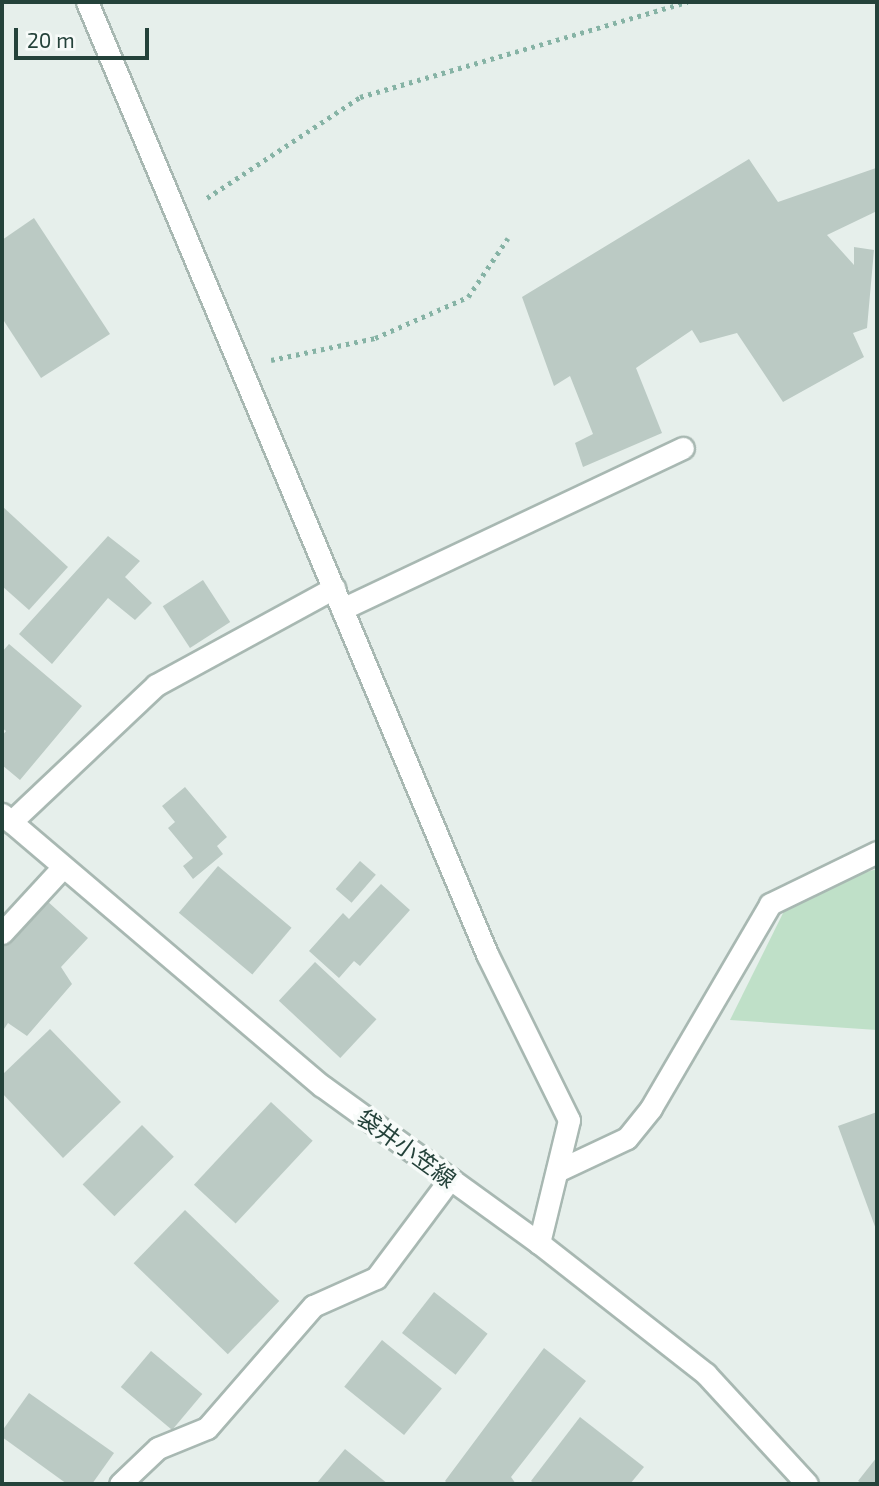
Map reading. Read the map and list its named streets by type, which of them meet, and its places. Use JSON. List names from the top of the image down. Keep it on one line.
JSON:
{"streets":{"street":["袋井小笠線"]},"scale_bar":"20 m"}
